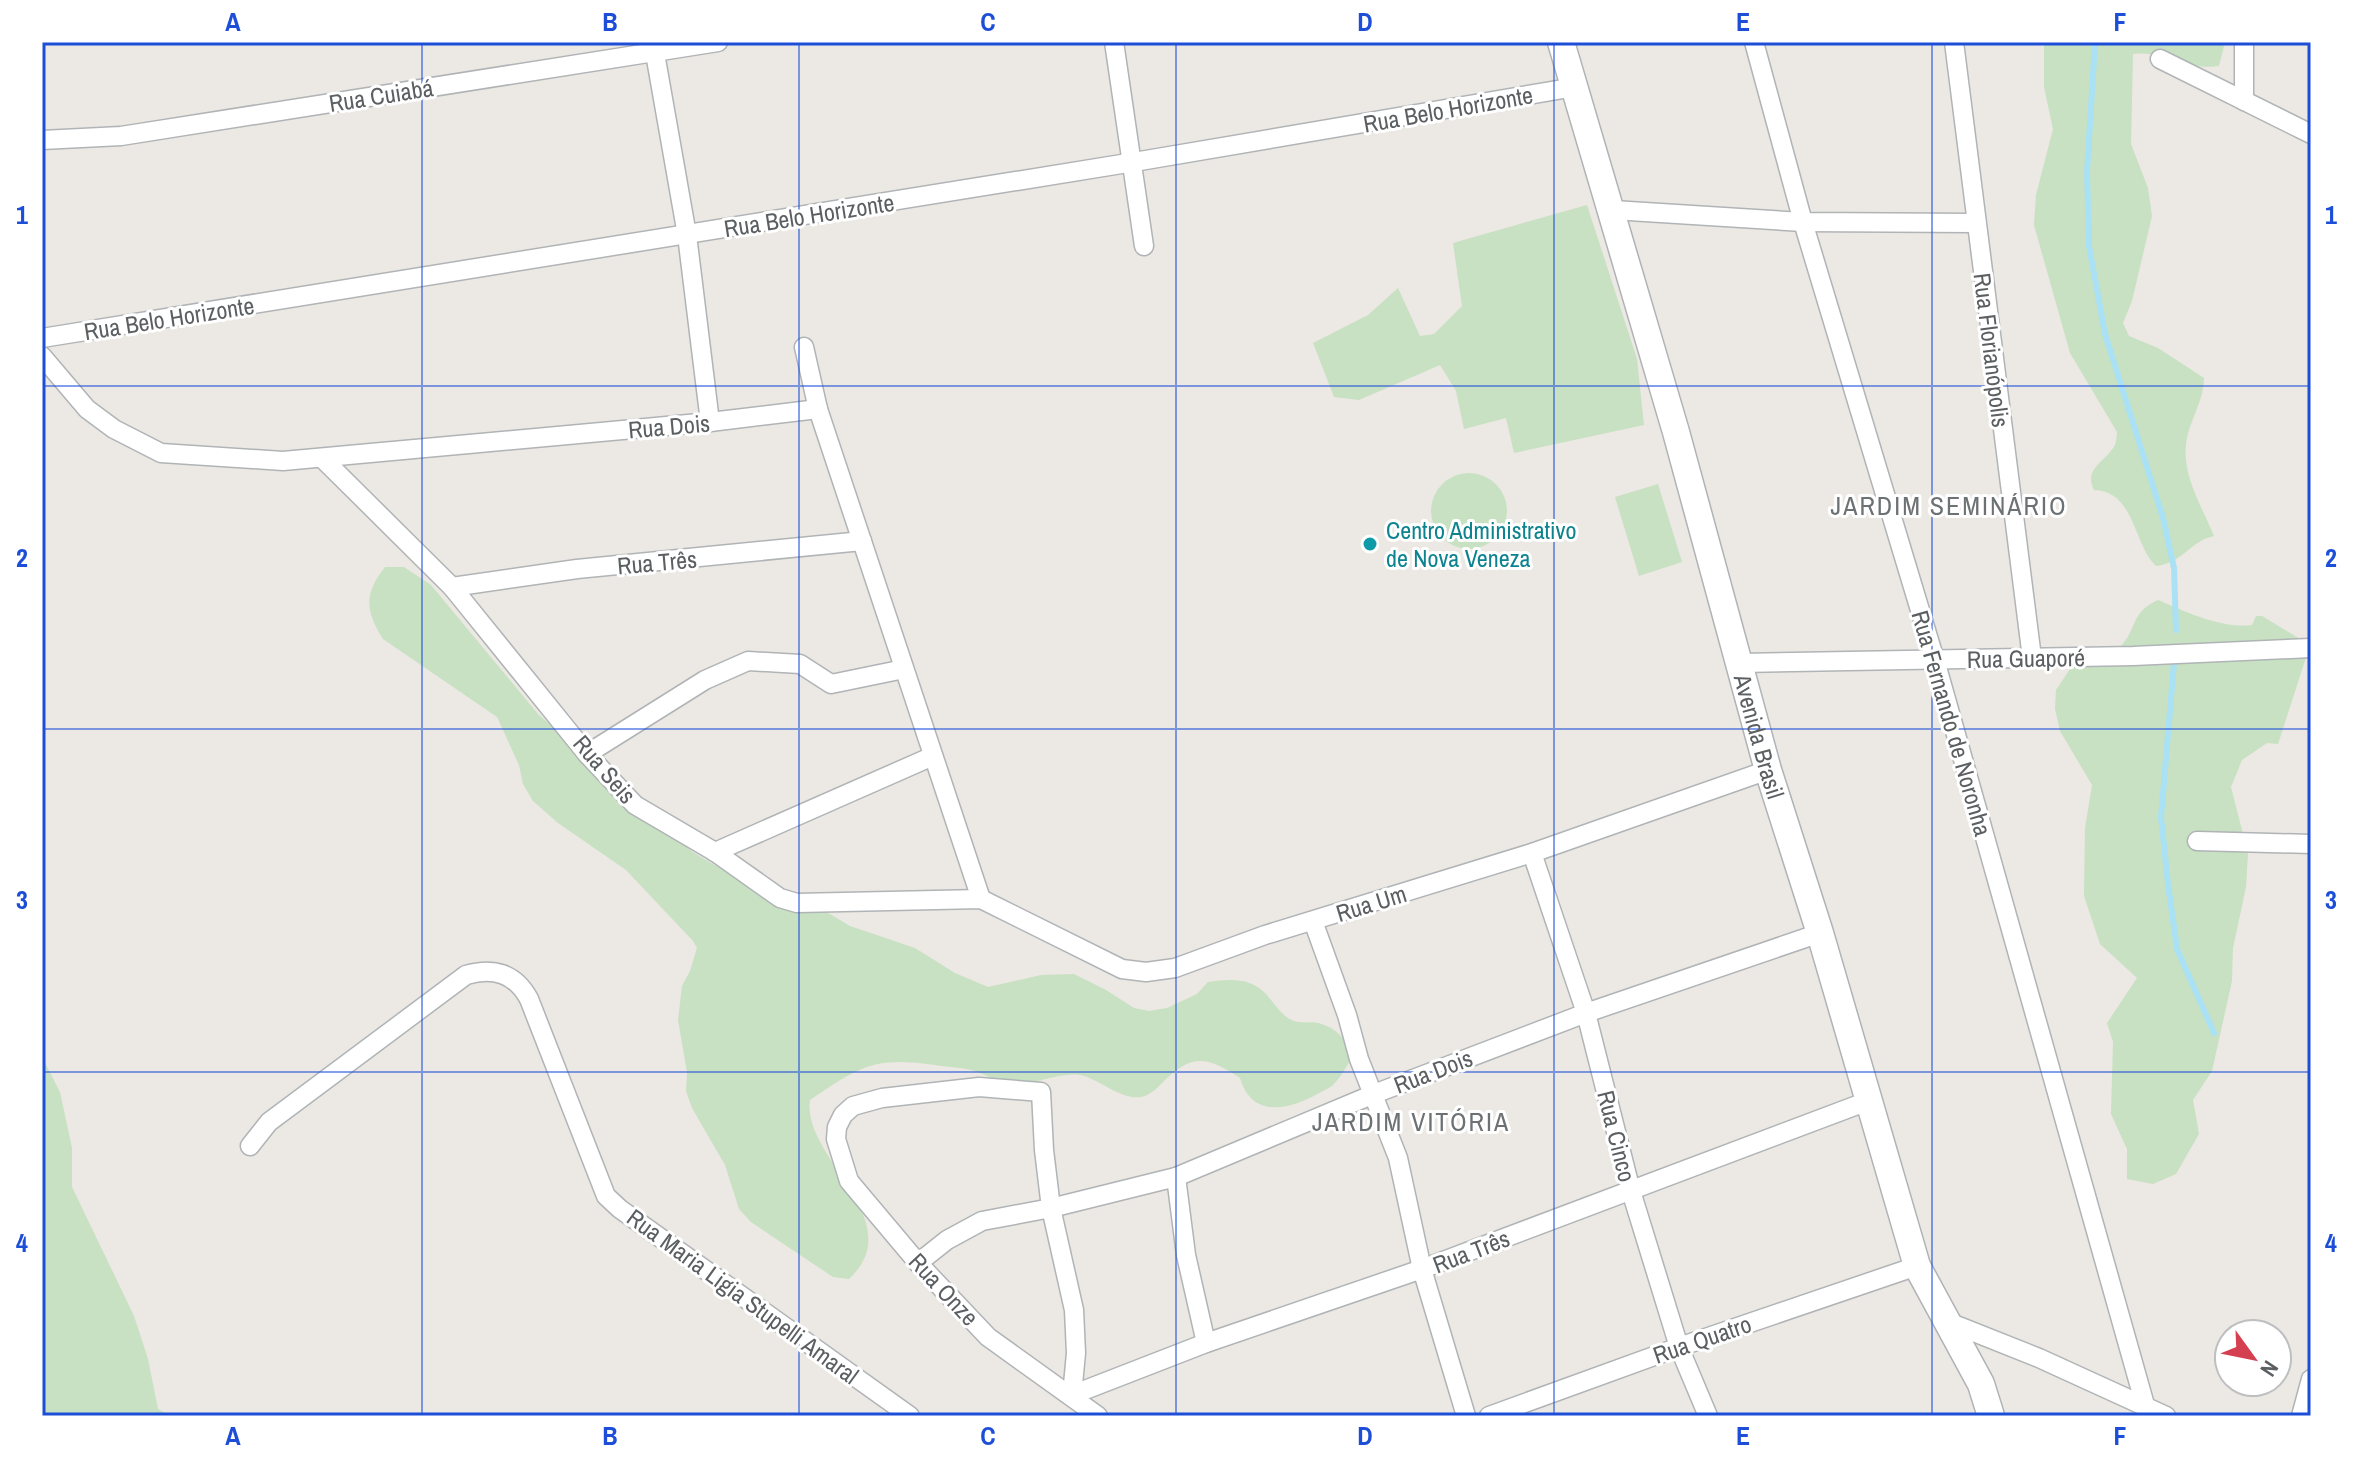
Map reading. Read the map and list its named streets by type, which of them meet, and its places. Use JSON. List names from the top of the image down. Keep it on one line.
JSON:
{"streets":{"street":["Rua Cuiabá","Rua Belo Horizonte","Rua Florianópolis","Rua Dois","Rua Três","Rua Guaporé","Rua Fernando de Noronha","Avenida Brasil","Rua Seis","Rua Um","Rua Cinco","Rua Onze","Rua Maria Ligia Stupelli Amaral","Rua Quatro"]},"crossings":[["Rua Belo Horizonte","Avenida Brasil"],["Rua Florianópolis","Rua Guaporé"],["Rua Dois","Avenida Brasil"],["Rua Dois","Rua Seis"],["Rua Dois","Rua Cinco"],["Rua Dois","Rua Onze"],["Rua Três","Avenida Brasil"],["Rua Três","Rua Seis"],["Rua Três","Rua Cinco"],["Rua Três","Rua Onze"],["Rua Guaporé","Rua Fernando de Noronha"],["Rua Guaporé","Avenida Brasil"],["Avenida Brasil","Rua Um"],["Avenida Brasil","Rua Quatro"],["Rua Seis","Rua Um"],["Rua Um","Rua Cinco"],["Rua Cinco","Rua Quatro"]],"districts":["JARDIM SEMINÁRIO","JARDIM VITÓRIA"],"places":["Centro Administrativo de Nova Veneza"],"north":"bottom right","grid":{"columns":["A","B","C","D","E","F"],"rows":["1","2","3","4"]}}
